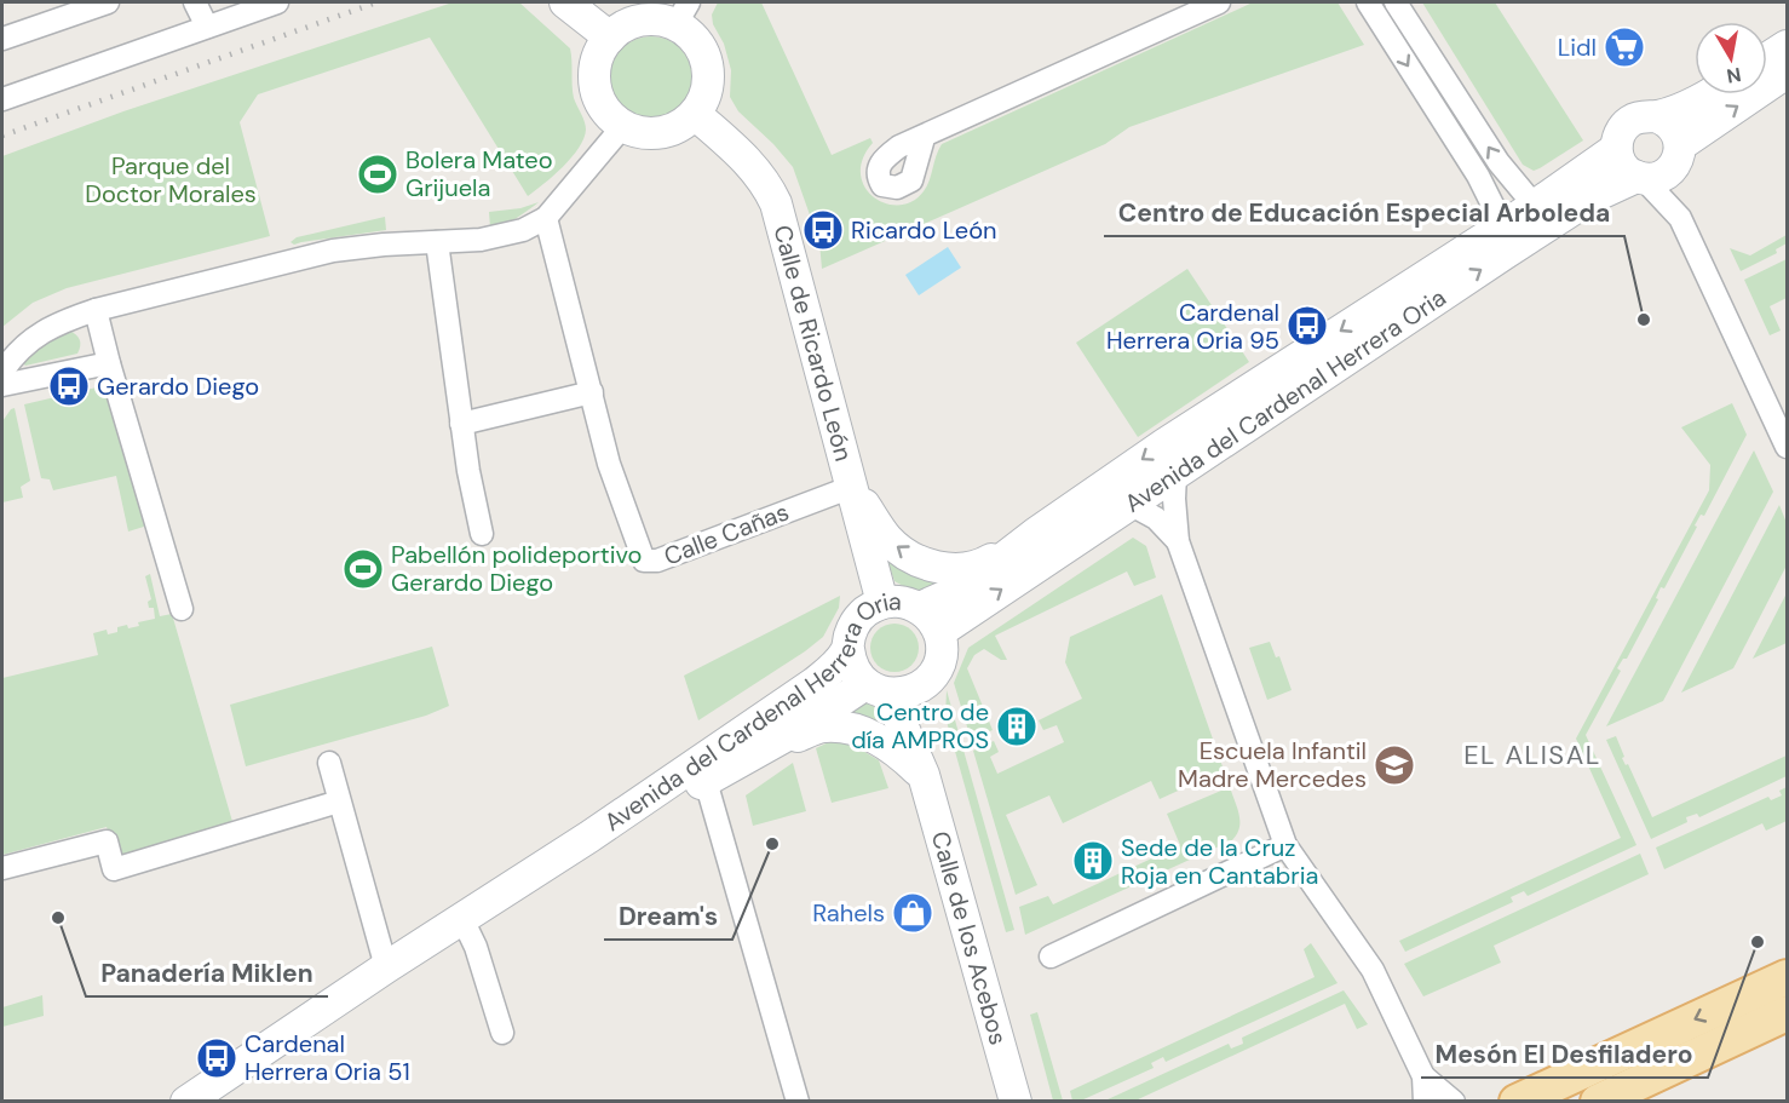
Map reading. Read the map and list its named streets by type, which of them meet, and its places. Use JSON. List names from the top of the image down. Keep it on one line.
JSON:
{"streets":{"main road":["Calle de Ricardo León","Avenida del Cardenal Herrera Oria","Calle de los Acebos"],"street":["Calle Cañas"]},"crossings":[["Calle de Ricardo León","Avenida del Cardenal Herrera Oria"],["Calle de Ricardo León","Calle Cañas"],["Calle de Ricardo León","Calle de los Acebos"],["Avenida del Cardenal Herrera Oria","Calle Cañas"],["Avenida del Cardenal Herrera Oria","Calle de los Acebos"]],"districts":["EL ALISAL"],"parks":["Parque del Doctor Morales"],"places":{"supermarket":["Lidl"],"sports":["Bolera Mateo Grijuela","Pabellón polideportivo Gerardo Diego"],"bus stop":["Ricardo León","Cardenal Herrera Oria 95","Gerardo Diego","Cardenal Herrera Oria 51"],"other":["Centro de Educación Especial Arboleda","Dream's","Panadería Miklen","Mesón El Desfiladero"],"building":["Centro de día AMPROS","Sede de la Cruz Roja en Cantabria"],"school or university":["Escuela Infantil Madre Mercedes"],"shop":["Rahels"]},"north":"bottom"}
